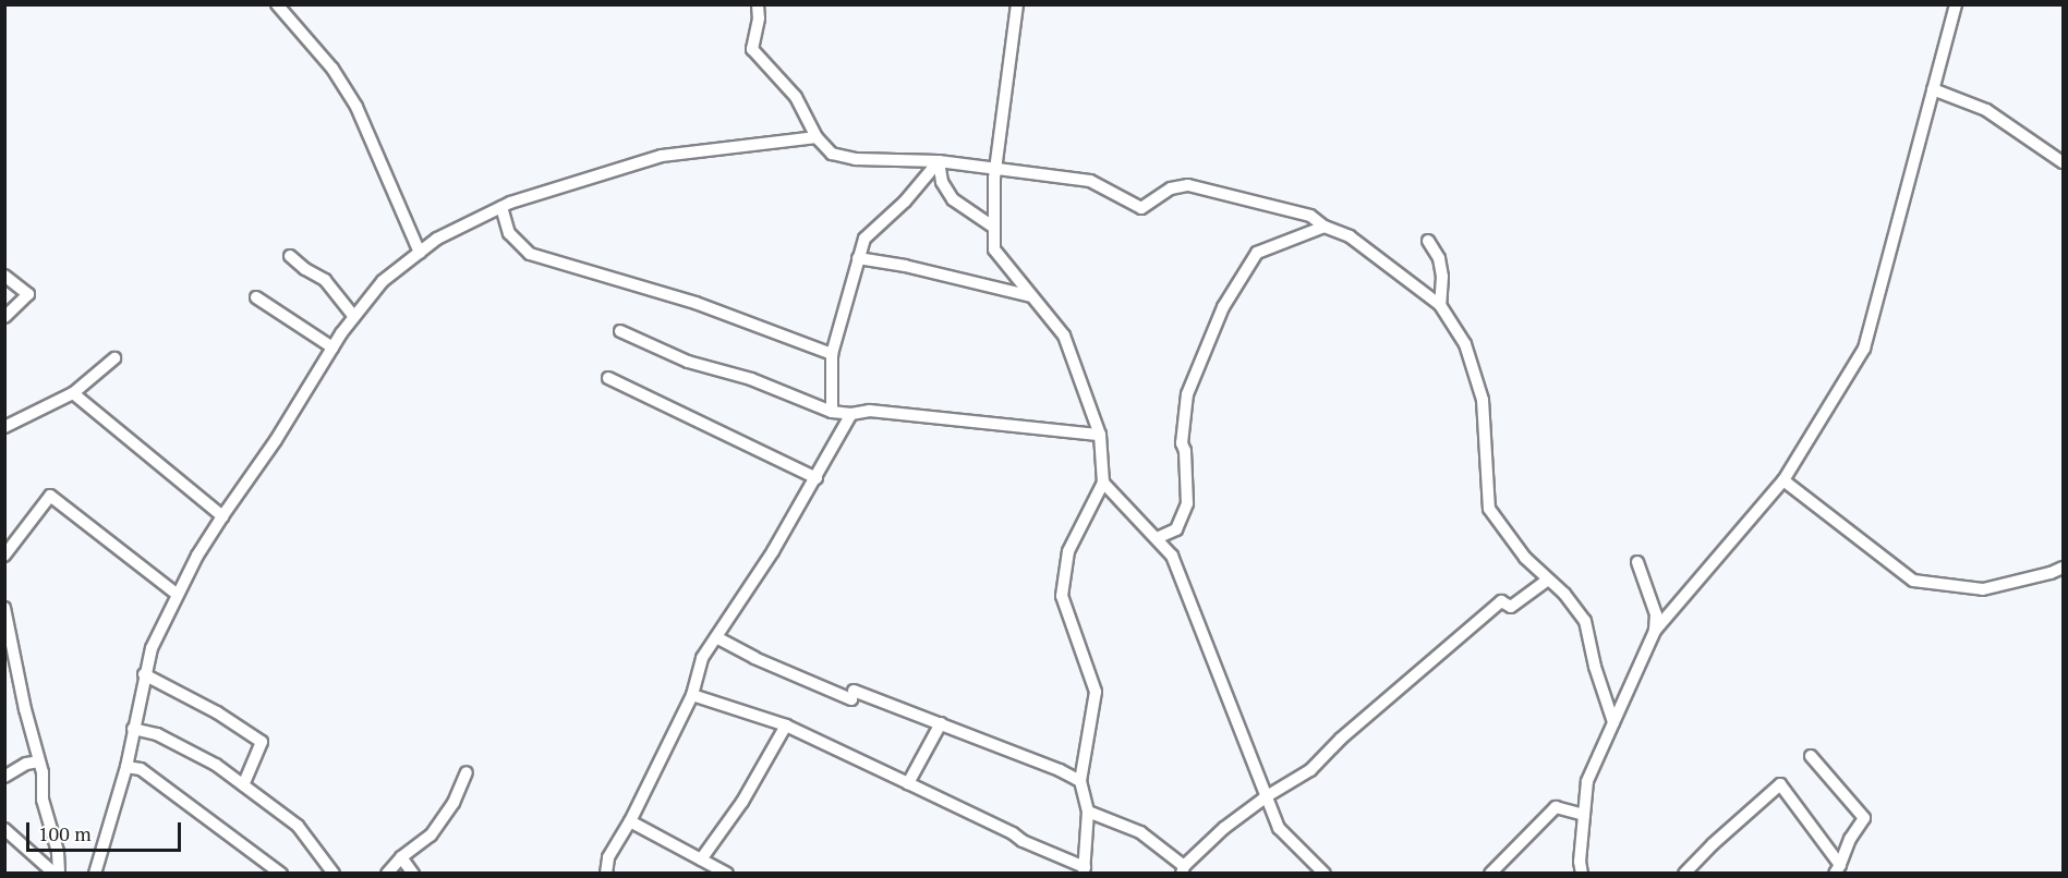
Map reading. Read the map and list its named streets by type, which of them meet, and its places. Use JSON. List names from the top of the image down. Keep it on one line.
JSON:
{"scale_bar":"100 m"}
